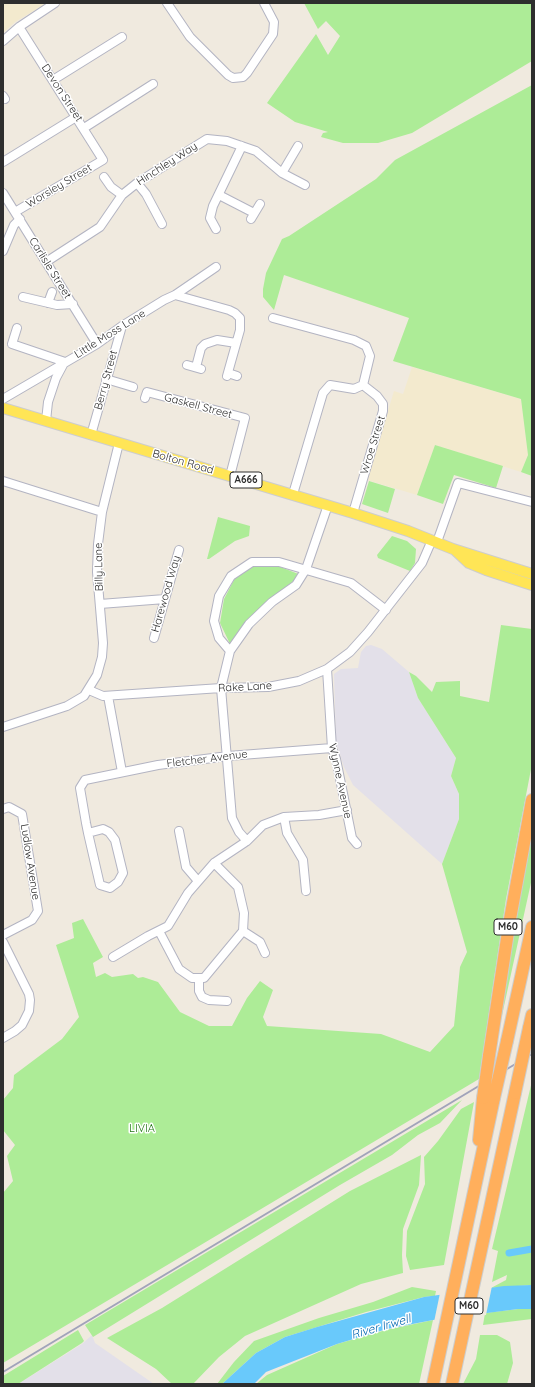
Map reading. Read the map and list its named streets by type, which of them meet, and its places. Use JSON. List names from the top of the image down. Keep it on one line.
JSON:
{"streets":{"highway":["M60"],"main road":["Bolton Road","A666"],"street":["Devon Street","Hinchley Way","Worsley Street","Carlisle Street","Little Moss Lane","Berry Street","Gaskell Street","Wroe Street","Billy Lane","Harewood Way","Rake Lane","Fletcher Avenue","Wynne Avenue","Ludlow Avenue"]},"crossings":[["Devon Street","Worsley Street"],["Hinchley Way","Carlisle Street"],["Worsley Street","Carlisle Street"],["Carlisle Street","Little Moss Lane"],["Little Moss Lane","Berry Street"],["Berry Street","Bolton Road"],["Gaskell Street","Bolton Road"],["Wroe Street","Bolton Road"],["Bolton Road","Billy Lane"],["Bolton Road","Rake Lane"],["Billy Lane","Rake Lane"],["Rake Lane","Wynne Avenue"],["Fletcher Avenue","Wynne Avenue"]],"water":["River Irwell"],"parks":["LIVIA"]}
